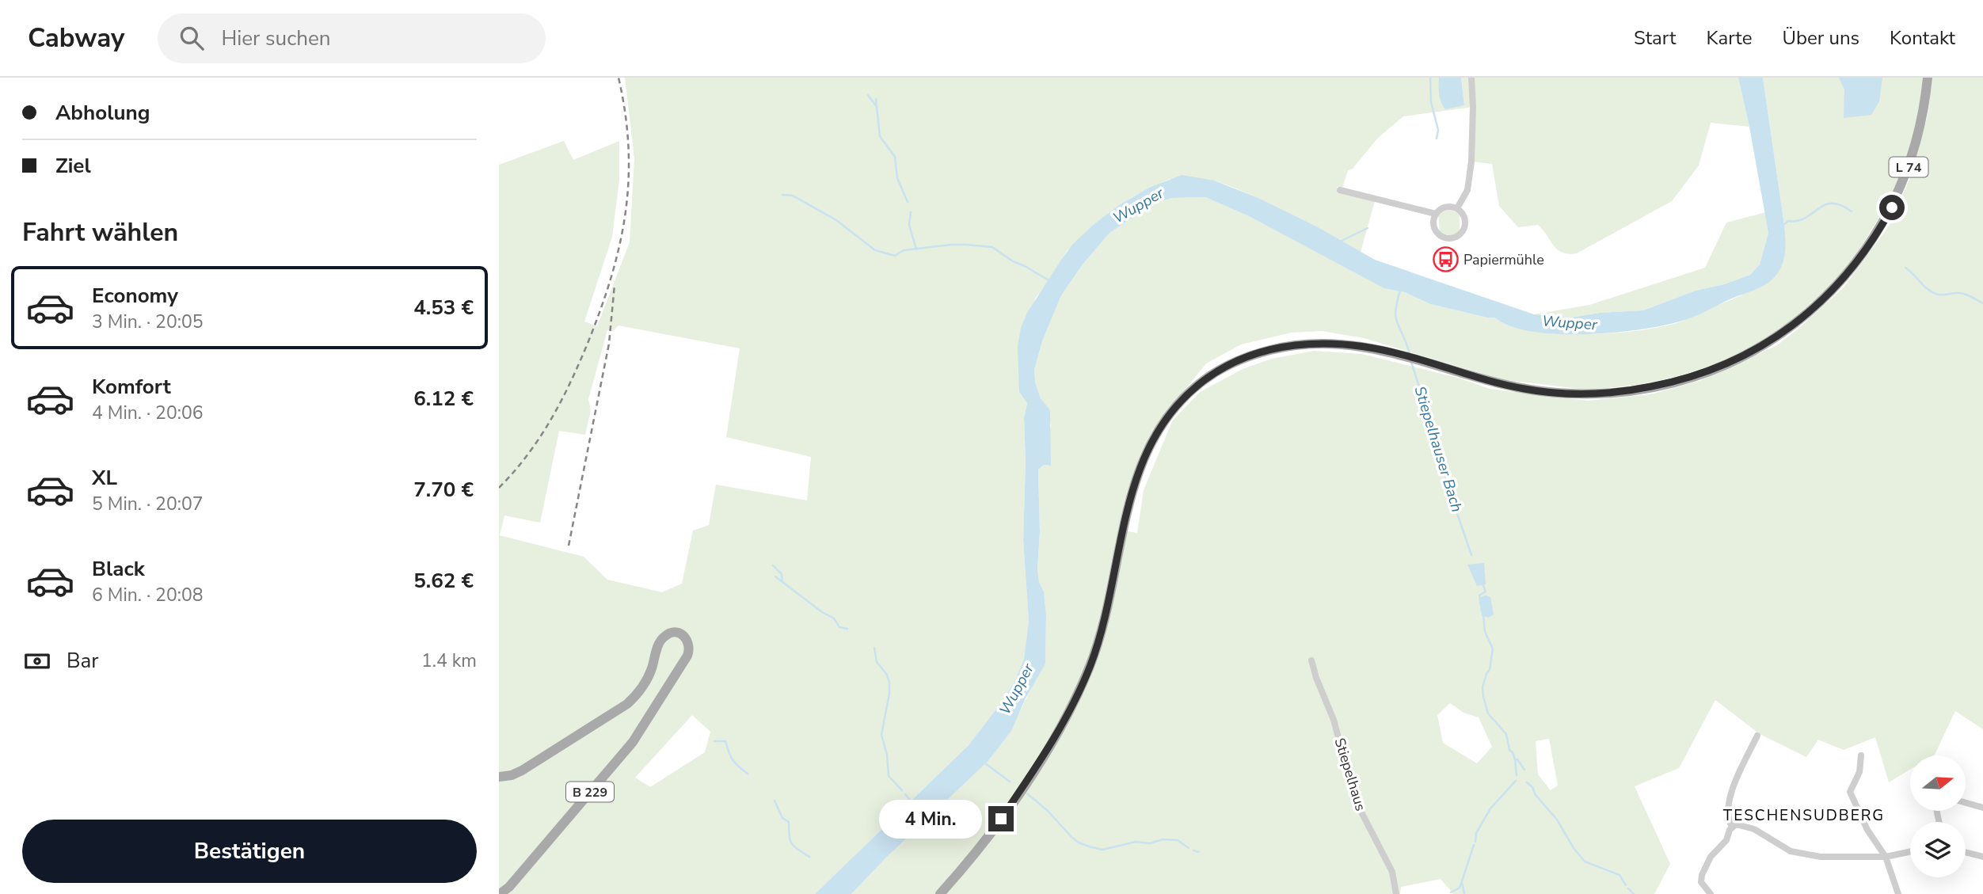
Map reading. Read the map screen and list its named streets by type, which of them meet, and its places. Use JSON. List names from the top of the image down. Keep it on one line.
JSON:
{"streets":{"main road":["L 74","B 229"],"street":["Stiepelhaus"]},"districts":["TESCHENSUDBERG"],"water":["Wupper","Stiepelhauser Bach"],"places":{"bus stop":["Papiermühle"]},"north":"right","page":{"header":"Cabway","search":"Hier suchen","nav":["Start","Karte","Über uns","Kontakt"],"banner":["Abholung","Ziel"],"heading":"Fahrt wählen","list":[{"name":"Economy","note":"3 Min. · 20:05","value":"4.53 €"},{"name":"Komfort","note":"4 Min. · 20:06","value":"6.12 €"},{"name":"XL","note":"5 Min. · 20:07","value":"7.70 €"},{"name":"Black","note":"6 Min. · 20:08","value":"5.62 €"}],"pay":["Bar","1.4 km"],"bubble":"4 Min.","buttons":"Bestätigen"}}
